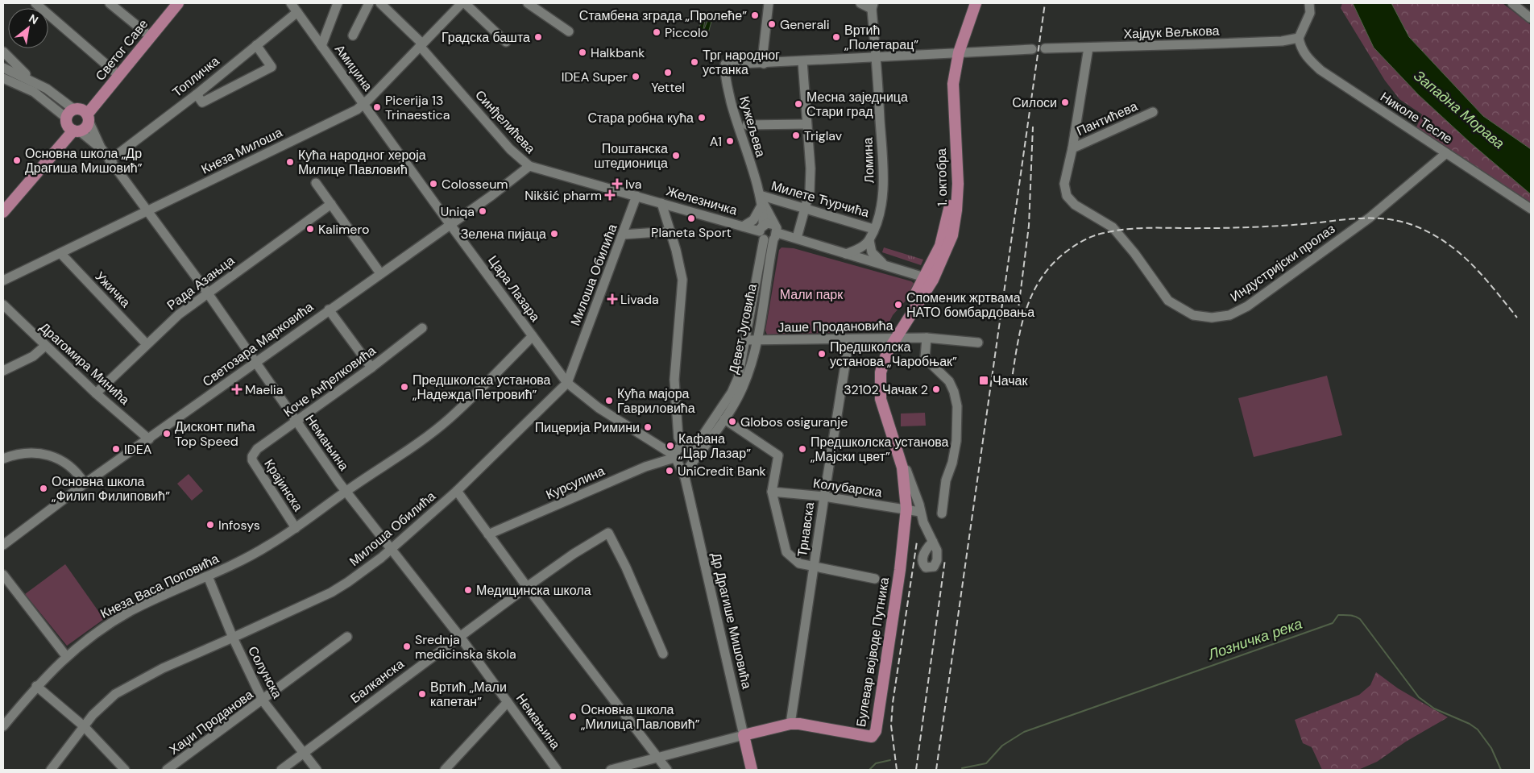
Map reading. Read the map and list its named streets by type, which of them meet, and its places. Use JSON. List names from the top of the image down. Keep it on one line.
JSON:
{"streets":{"main road":["Светог Саве","1. октобра","Др Драгише Мишовића","Булевар војводе Путника"],"street":["Хајдук Вељкова","Амиџина","Топличка","Николе Тесле","Пантићева","Синђелићева","Кужељева","Кнеза Милоша","Ломина","Милете Ћурчића","Железничка","Индустријски пролаз","Милоша Обилића","Рада Азањца","Цара Лазара","Ужичка","Јаше Продановића","Девет Југовића","Светозара Марковића","Драгомира Минића","Коче Анђелковића","Немањина","Курсулина","Крајинска","Колубарска","Трнавска","Кнеза Васа Поповића","Солунска","Балканска","Хаџи Проданова"]},"crossings":[["Хајдук Вељкова","Николе Тесле"],["Хајдук Вељкова","Индустријски пролаз"],["Светог Саве","Немањина"],["Амиџина","Топличка"],["Амиџина","Кнеза Милоша"],["Амиџина","Цара Лазара"],["Топличка","Немањина"],["Николе Тесле","Индустријски пролаз"],["Пантићева","Индустријски пролаз"],["Синђелићева","Кнеза Милоша"],["Синђелићева","Железничка"],["Синђелићева","Милоша Обилића"],["Синђелићева","Светозара Марковића"],["Кужељева","Милете Ћурчића"],["Кужељева","Железничка"],["Кужељева","Девет Југовића"],["Кнеза Милоша","Цара Лазара"],["Кнеза Милоша","Ужичка"],["Кнеза Милоша","Немањина"],["Ломина","Милете Ћурчића"],["1. октобра","Јаше Продановића"],["1. октобра","Булевар војводе Путника"],["Железничка","Милоша Обилића"],["Железничка","Девет Југовића"],["Милоша Обилића","Цара Лазара"],["Милоша Обилића","Немањина"],["Милоша Обилића","Солунска"],["Рада Азањца","Ужичка"],["Рада Азањца","Драгомира Минића"],["Рада Азањца","Немањина"],["Цара Лазара","Девет Југовића"],["Цара Лазара","Светозара Марковића"],["Цара Лазара","Курсулина"],["Цара Лазара","Кнеза Васа Поповића"],["Цара Лазара","Др Драгише Мишовића"],["Јаше Продановића","Девет Југовића"],["Јаше Продановића","Трнавска"],["Јаше Продановића","Булевар војводе Путника"],["Девет Југовића","Курсулина"],["Девет Југовића","Др Драгише Мишовића"],["Светозара Марковића","Драгомира Минића"],["Светозара Марковића","Немањина"],["Коче Анђелковића","Немањина"],["Коче Анђелковића","Крајинска"],["Немањина","Кнеза Васа Поповића"],["Немањина","Балканска"],["Курсулина","Др Драгише Мишовића"],["Крајинска","Кнеза Васа Поповића"],["Колубарска","Трнавска"],["Колубарска","Булевар војводе Путника"],["Трнавска","Булевар војводе Путника"],["Кнеза Васа Поповића","Солунска"],["Солунска","Балканска"],["Солунска","Хаџи Проданова"]],"water":["Западна Морава","Лозничка река"],"parks":["Мали парк"],"places":{"other":["Стамбена зграда „Пролеће”","Generali","Piccolo","Градска башта","Вртић „Полетарац”","Halkbank","Трг народног устанка","Yettel","IDEA Super","Силоси","Месна заједница Стари град","Picerija 13 Trinaestica","Стара робна кућа","Triglav","A1","Поштанска штедионица","Основна школа „Др Драгиша Мишовић”","Кућа народног хероја Милице Павловић","Colosseum","Uniqa","Planeta Sport","Kalimero","Зелена пијаца","Споменик жртвама НАТО бомбардовања","Предшколска установа „Чаробњак”","Предшколска установа „Надежда Петровић”","32102 Чачак 2","Кућа мајора Гавриловића","Globos osiguranje","Пицерија Римини","Дисконт пића Top Speed","Кафана „Цар Лазар”","IDEA","Предшколска установа „Мајски цвет”","UniCredit Bank","Основна школа „Филип Филиповић”","Infosys","Медицинска школа","Srednja medicinska škola","Вртић „Мали капетан”","Основна школа „Милица Павловић”"],"health":["Iva","Nikšić pharm","Livada","Maelia"],"transit":["Чачак"]},"north":"top right"}
